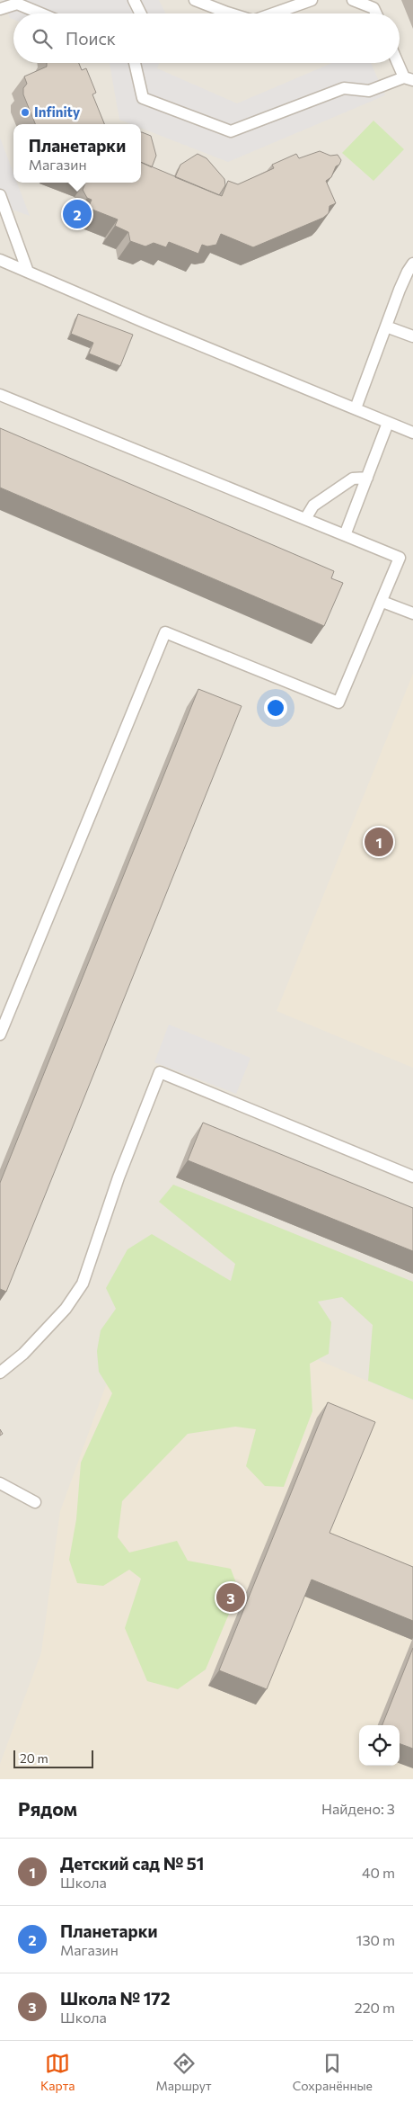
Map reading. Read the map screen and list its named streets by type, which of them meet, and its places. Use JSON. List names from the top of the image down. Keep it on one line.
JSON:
{"places":["Infinity"],"scale_bar":"20 m","page":{"search":"Поиск","popup":["Планетарки","Магазин"],"pins":["2","1","3"],"scale":"20 m","heading":["Рядом","Найдено: 3"],"list":[{"mark":"1","name":"Детский сад № 51","note":"Школа","value":"40 m"},{"mark":"2","name":"Планетарки","note":"Магазин","value":"130 m"},{"mark":"3","name":"Школа № 172","note":"Школа","value":"220 m"}],"nav":["Карта","Маршрут","Сохранённые"]}}
